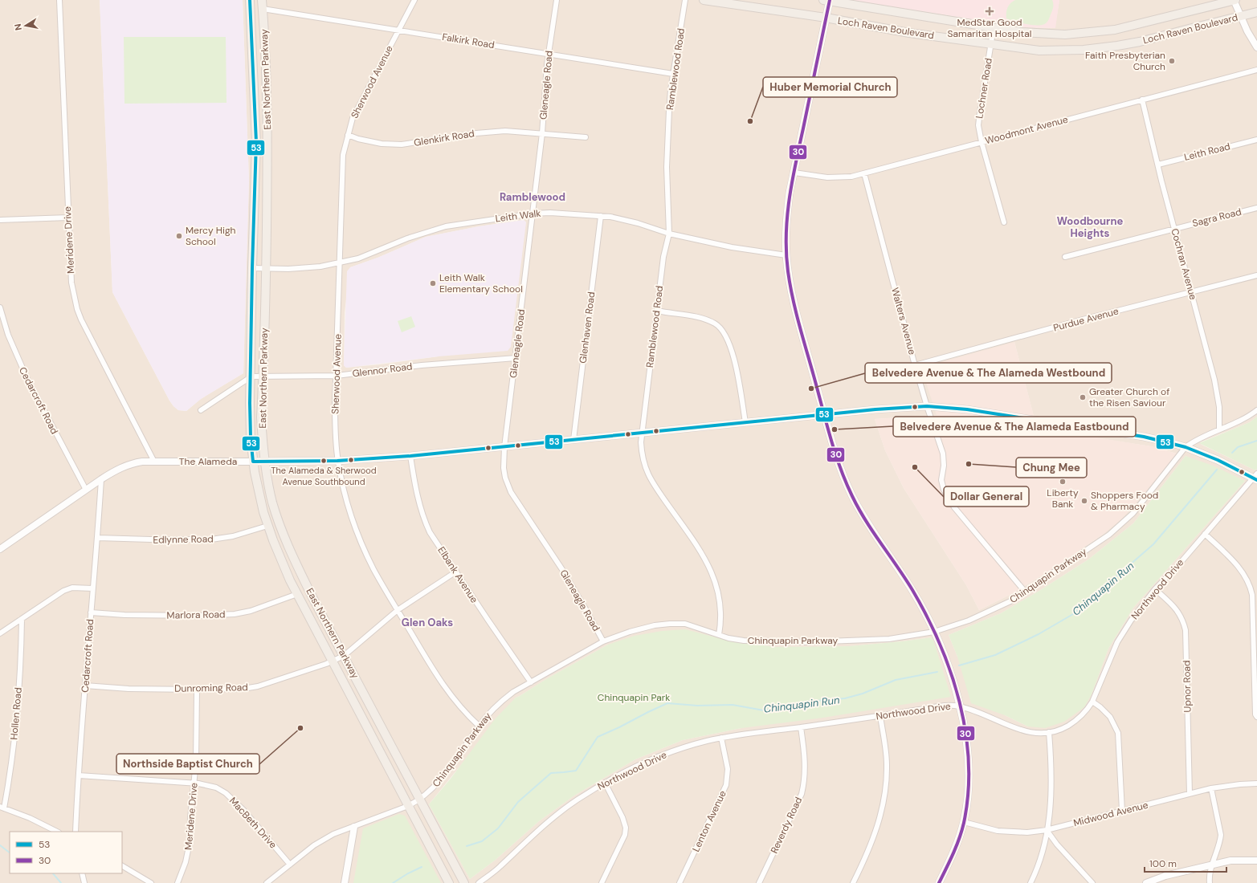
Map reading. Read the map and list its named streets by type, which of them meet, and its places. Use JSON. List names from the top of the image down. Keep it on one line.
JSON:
{"streets":{"main road":["Loch Raven Boulevard","East Northern Parkway","The Alameda"],"street":["Falkirk Road","Ramblewood Road","Sherwood Avenue","Gleneagle Road","Lochner Road","Woodmont Avenue","Glenkirk Road","Leith Road","Leith Walk","Sagra Road","Meridene Drive","Cochran Avenue","Purdue Avenue","Walters Avenue","Glenhaven Road","Glennor Road","Cedarcroft Road","Edlynne Road","Elbank Avenue","Chinquapin Parkway","Northwood Drive","Marlora Road","Upnor Road","Dunroming Road","Hollen Road","Midwood Avenue","Lenton Avenue","MacBeth Drive","Reverdy Road"]},"crossings":[["Loch Raven Boulevard","Lochner Road"],["Falkirk Road","Ramblewood Road"],["Falkirk Road","East Northern Parkway"],["Falkirk Road","Sherwood Avenue"],["Falkirk Road","Gleneagle Road"],["Ramblewood Road","Leith Walk"],["Ramblewood Road","The Alameda"],["Ramblewood Road","Chinquapin Parkway"],["East Northern Parkway","Leith Walk"],["East Northern Parkway","Glennor Road"],["East Northern Parkway","The Alameda"],["East Northern Parkway","Edlynne Road"],["East Northern Parkway","Chinquapin Parkway"],["East Northern Parkway","Marlora Road"],["East Northern Parkway","Dunroming Road"],["Sherwood Avenue","Glenkirk Road"],["Sherwood Avenue","Leith Walk"],["Sherwood Avenue","Glennor Road"],["Sherwood Avenue","The Alameda"],["Sherwood Avenue","Chinquapin Parkway"],["Sherwood Avenue","Dunroming Road"],["Gleneagle Road","Glenkirk Road"],["Gleneagle Road","Leith Walk"],["Gleneagle Road","Glennor Road"],["Gleneagle Road","The Alameda"],["Gleneagle Road","Chinquapin Parkway"],["Lochner Road","Woodmont Avenue"],["Woodmont Avenue","Cochran Avenue"],["Woodmont Avenue","Walters Avenue"],["Leith Road","Cochran Avenue"],["Leith Walk","Glenhaven Road"],["Sagra Road","Cochran Avenue"],["Meridene Drive","The Alameda"],["Meridene Drive","Dunroming Road"],["Meridene Drive","MacBeth Drive"],["Cochran Avenue","Purdue Avenue"],["Cochran Avenue","Chinquapin Parkway"],["Purdue Avenue","Walters Avenue"],["Walters Avenue","The Alameda"],["Walters Avenue","Chinquapin Parkway"],["Glenhaven Road","The Alameda"],["Cedarcroft Road","The Alameda"],["Cedarcroft Road","Edlynne Road"],["Cedarcroft Road","Marlora Road"],["Cedarcroft Road","Dunroming Road"],["Cedarcroft Road","MacBeth Drive"],["The Alameda","Elbank Avenue"],["The Alameda","Chinquapin Parkway"],["The Alameda","Northwood Drive"],["Elbank Avenue","Chinquapin Parkway"],["Elbank Avenue","Dunroming Road"],["Chinquapin Parkway","MacBeth Drive"],["Northwood Drive","Upnor Road"],["Northwood Drive","Lenton Avenue"],["Northwood Drive","Reverdy Road"],["Upnor Road","Midwood Avenue"]],"districts":["Ramblewood","Woodbourne Heights","Glen Oaks"],"water":["Chinquapin Run"],"parks":["Chinquapin Park"],"places":{"health":["MedStar Good Samaritan Hospital"],"other":["Faith Presbyterian Church","Huber Memorial Church","Mercy High School","Leith Walk Elementary School","Belvedere Avenue & The Alameda Westbound","Greater Church of the Risen Saviour","Belvedere Avenue & The Alameda Eastbound","The Alameda & Sherwood Avenue Southbound","Chung Mee","Dollar General","Liberty Bank","Shoppers Food & Pharmacy","Northside Baptist Church"]},"lines":["transit line 53","transit line 30"],"legend":["53","30"],"scale_bar":"100 m","north":"left"}
